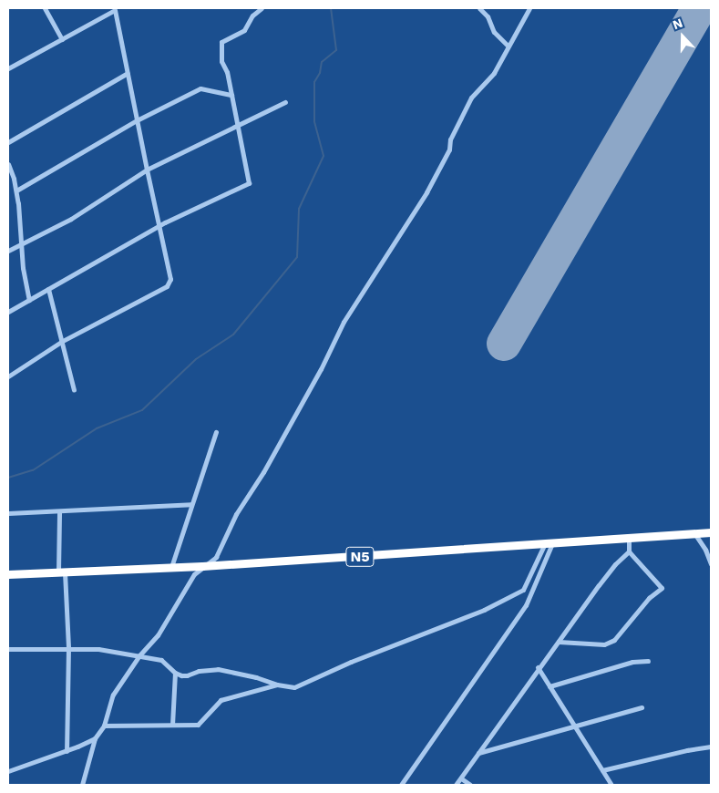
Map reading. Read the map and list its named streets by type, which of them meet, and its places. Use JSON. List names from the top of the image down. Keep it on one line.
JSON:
{"streets":{"highway":["N5"]},"north":"top"}
